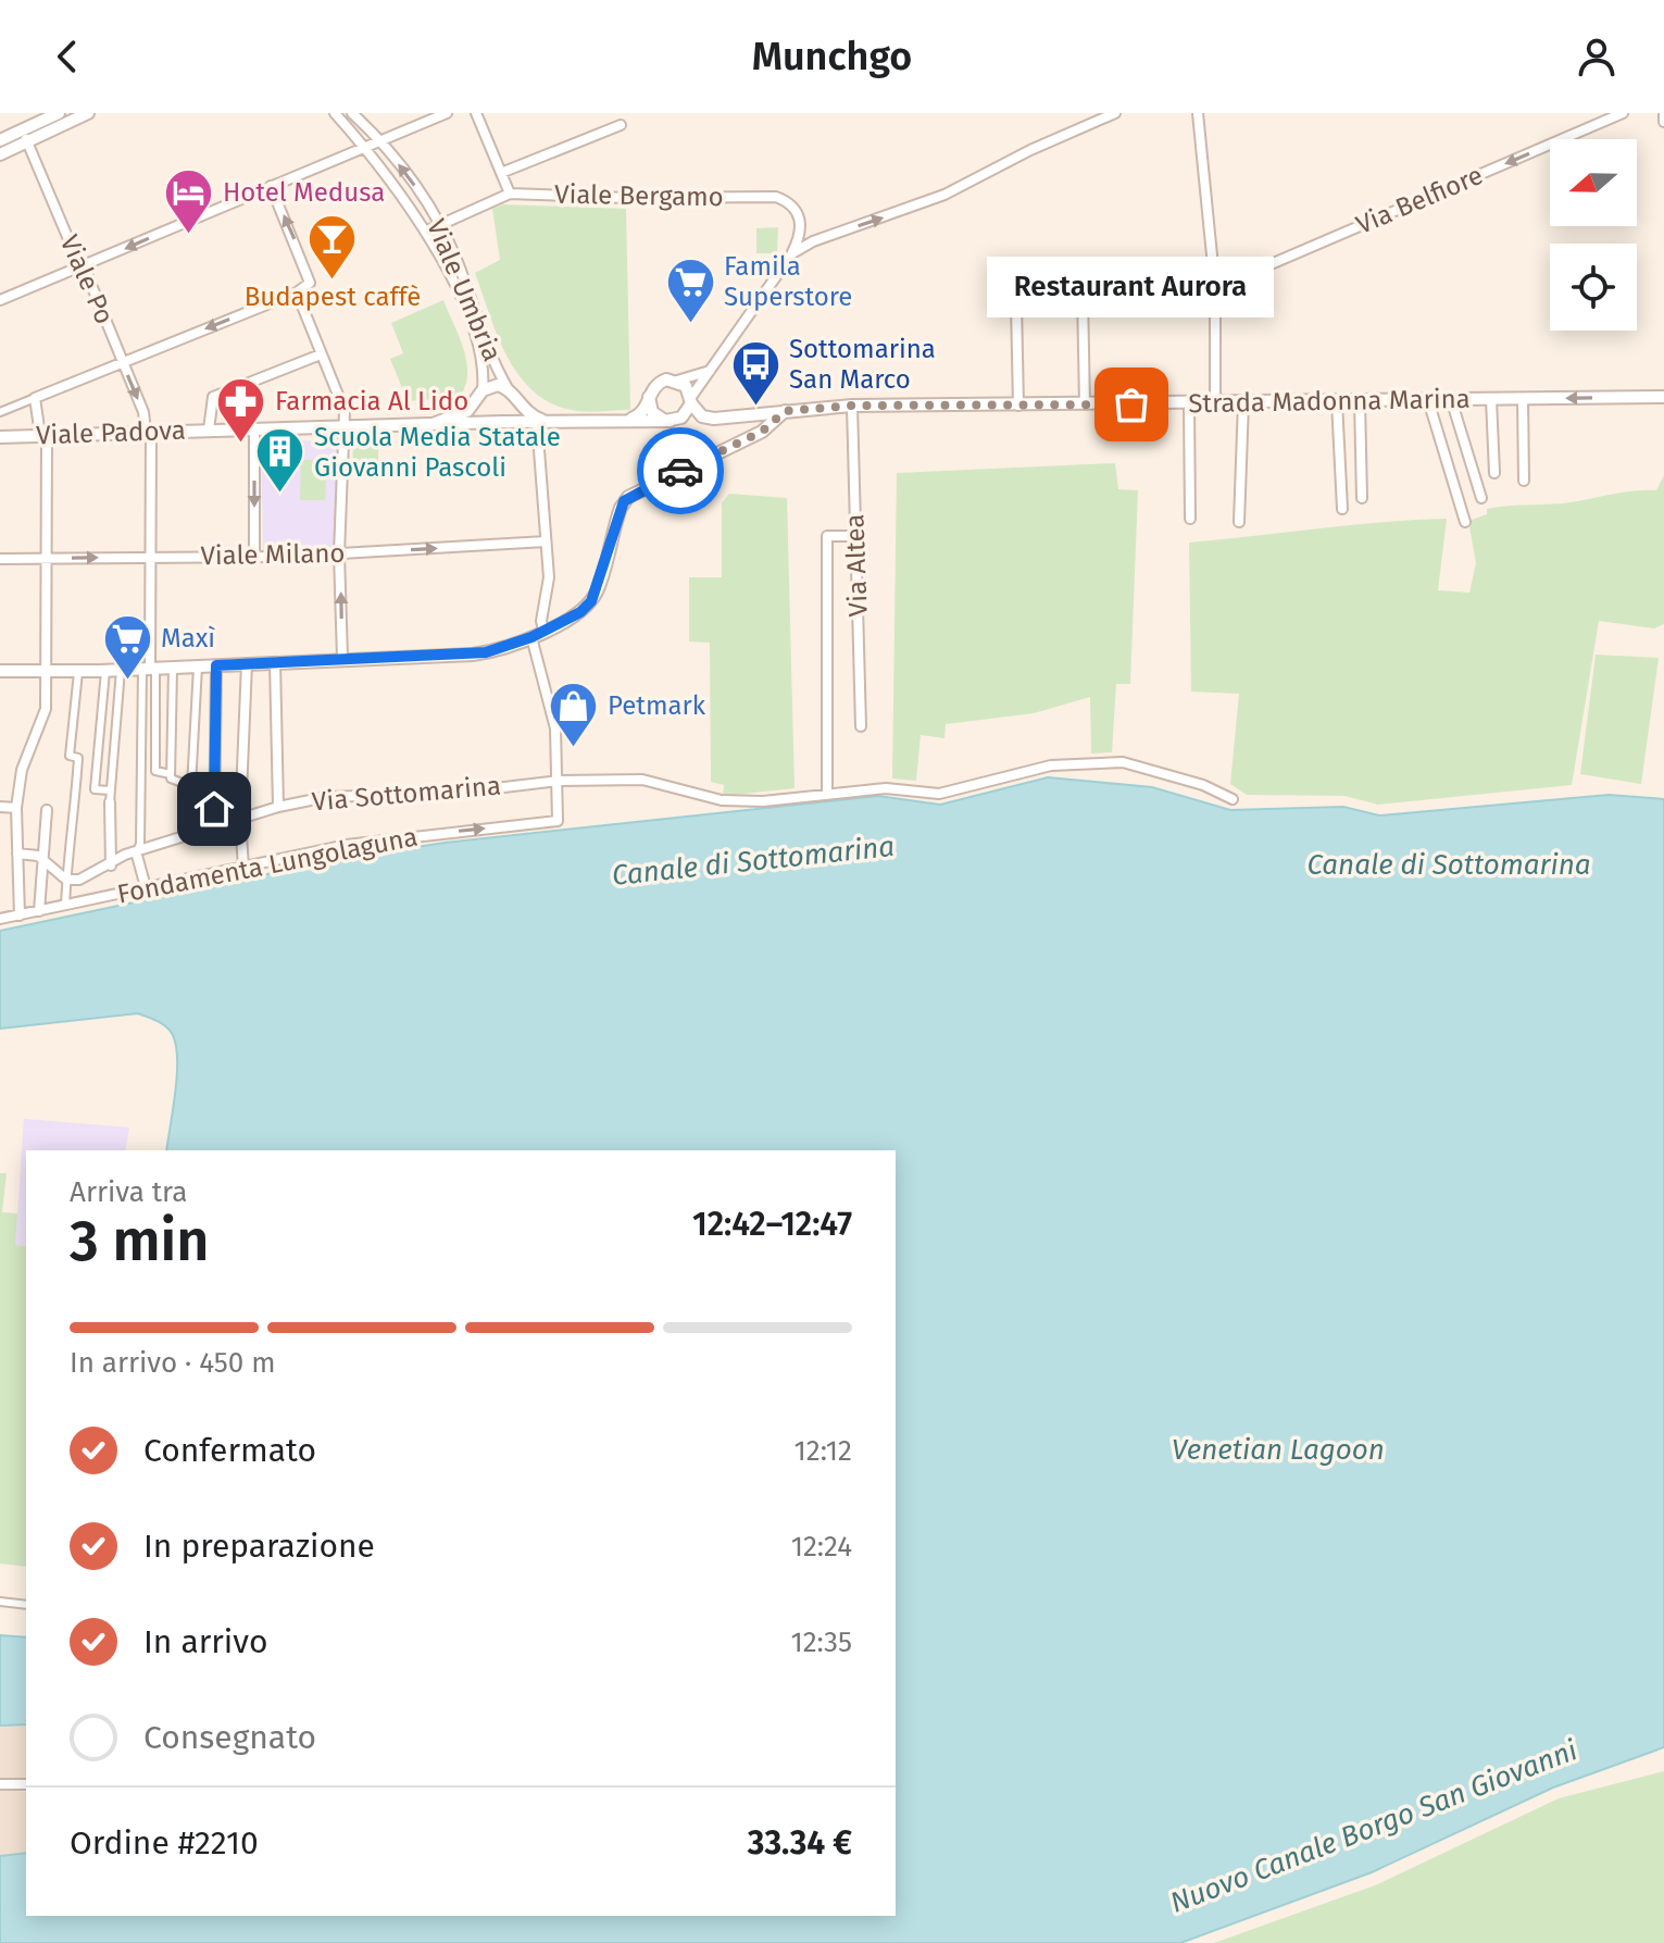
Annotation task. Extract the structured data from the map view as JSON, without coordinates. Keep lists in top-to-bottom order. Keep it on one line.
{"streets":{"street":["Viale Bergamo","Via Belfiore","Viale Po","Viale Umbria","Strada Madonna Marina","Viale Padova","Viale Milano","Via Altea","Via Sottomarina","Fondamenta Lungolaguna"]},"crossings":[["Viale Bergamo","Viale Umbria"],["Viale Po","Viale Padova"],["Viale Po","Viale Milano"],["Viale Umbria","Viale Padova"],["Strada Madonna Marina","Via Altea"],["Via Sottomarina","Fondamenta Lungolaguna"]],"one_way":["Via Belfiore","Viale Milano","Fondamenta Lungolaguna"],"water":["Canale di Sottomarina","Venetian Lagoon","Nuovo Canale Borgo San Giovanni"],"places":{"hotel":["Hotel Medusa"],"bar":["Budapest caffè"],"supermarket":["Famila Superstore","Maxì"],"other":["Restaurant Aurora"],"bus stop":["Sottomarina San Marco"],"pharmacy":["Farmacia Al Lido"],"building":["Scuola Media Statale Giovanni Pascoli"],"shop":["Petmark"]},"north":"left","page":{"header":"Munchgo","bubble":"Restaurant Aurora","heading":["3 min","Arriva tra","12:42–12:47"],"panel":["Ordine #2210","33.34 €"],"bar":"In arrivo · 450 m","list":[["Confermato","12:12"],["In preparazione","12:24"],["In arrivo","12:35"],"Consegnato"]}}
